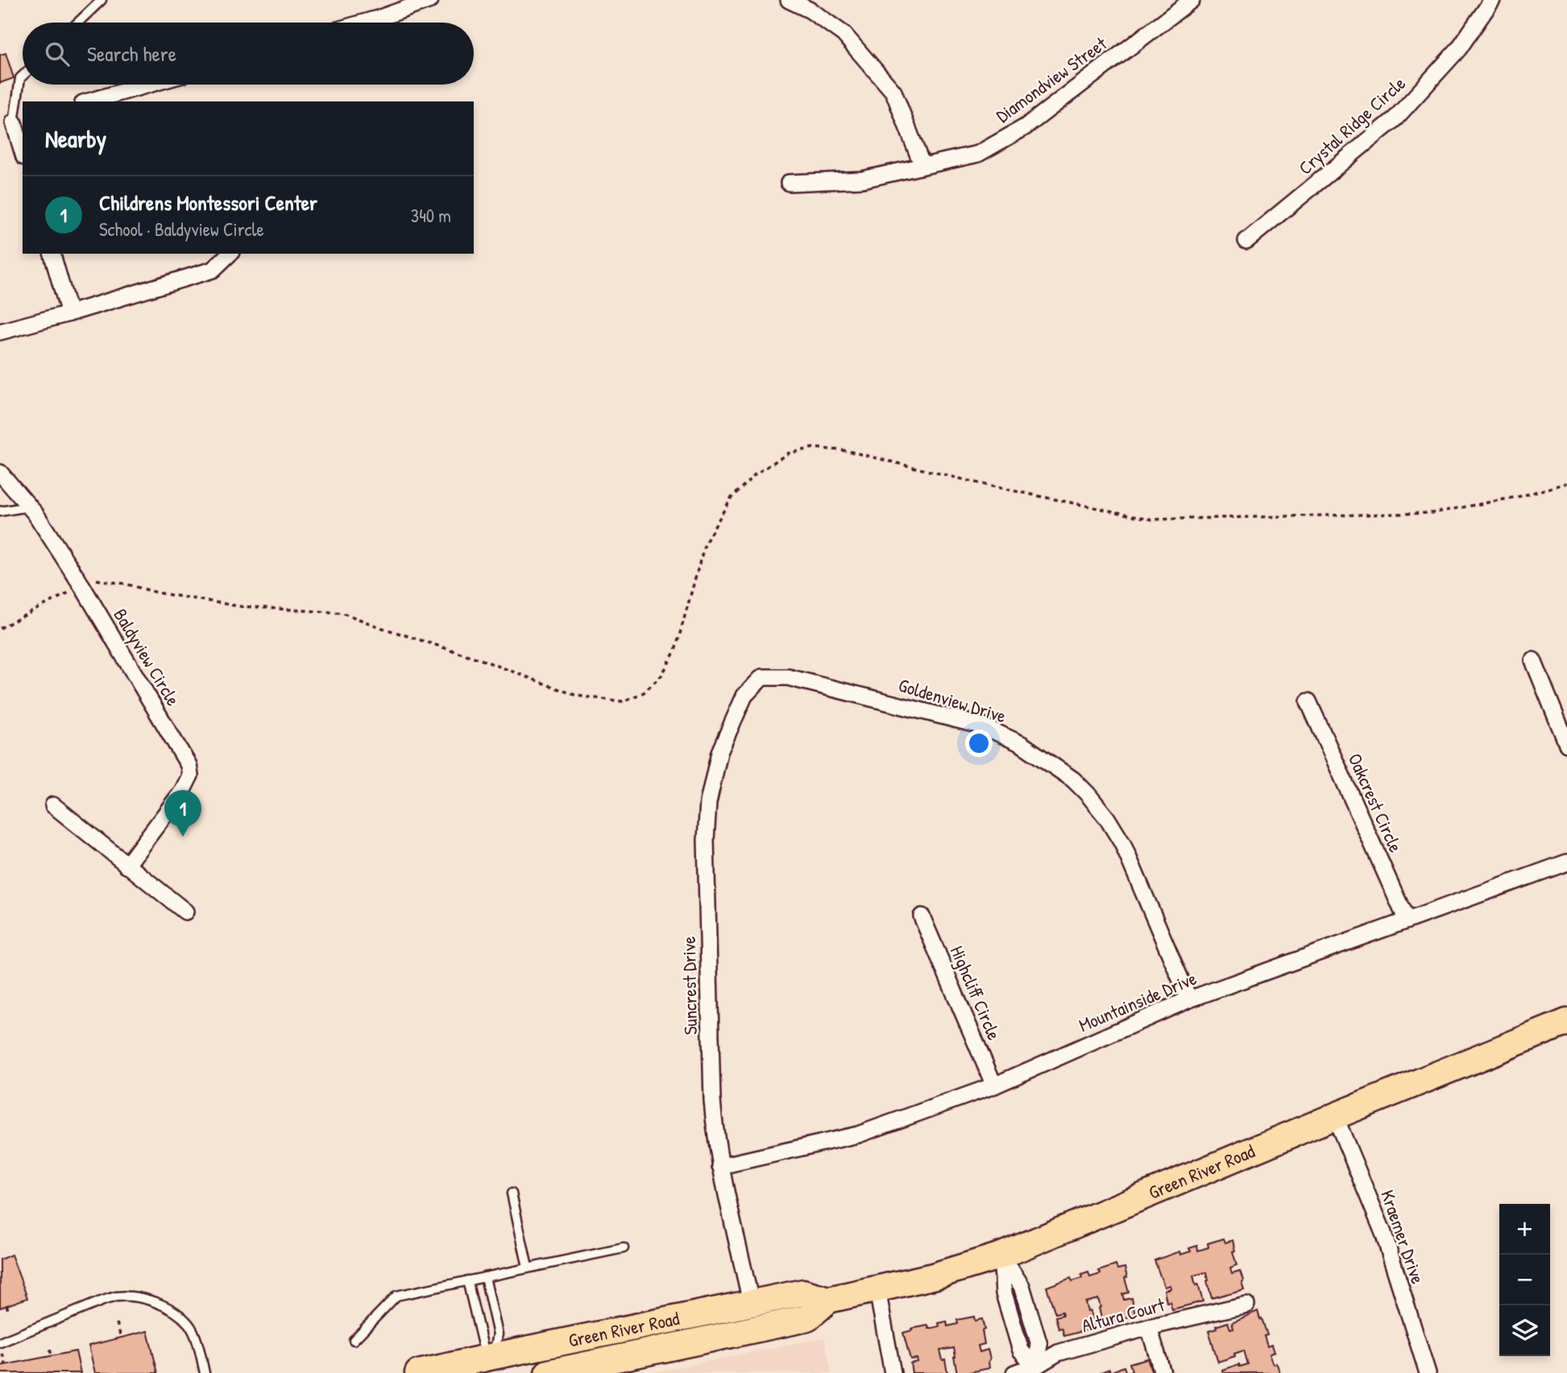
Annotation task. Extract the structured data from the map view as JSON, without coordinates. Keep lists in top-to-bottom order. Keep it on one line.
{"streets":{"main road":["Green River Road"],"street":["Diamondview Street","Crystal Ridge Circle","Baldyview Circle","Goldenview Drive","Oakcrest Circle","Suncrest Drive","Highcliff Circle","Mountainside Drive","Kraemer Drive","Altura Court"]},"crossings":[["Goldenview Drive","Suncrest Drive"],["Goldenview Drive","Mountainside Drive"],["Oakcrest Circle","Mountainside Drive"],["Suncrest Drive","Mountainside Drive"],["Suncrest Drive","Green River Road"],["Highcliff Circle","Mountainside Drive"],["Green River Road","Kraemer Drive"]],"page":{"search":"Search here","heading":"Nearby","list":[{"mark":"1","name":"Childrens Montessori Center","note":"School · Baldyview Circle","value":"340 m"}],"pins":"1","map_buttons":["+","−"]}}
